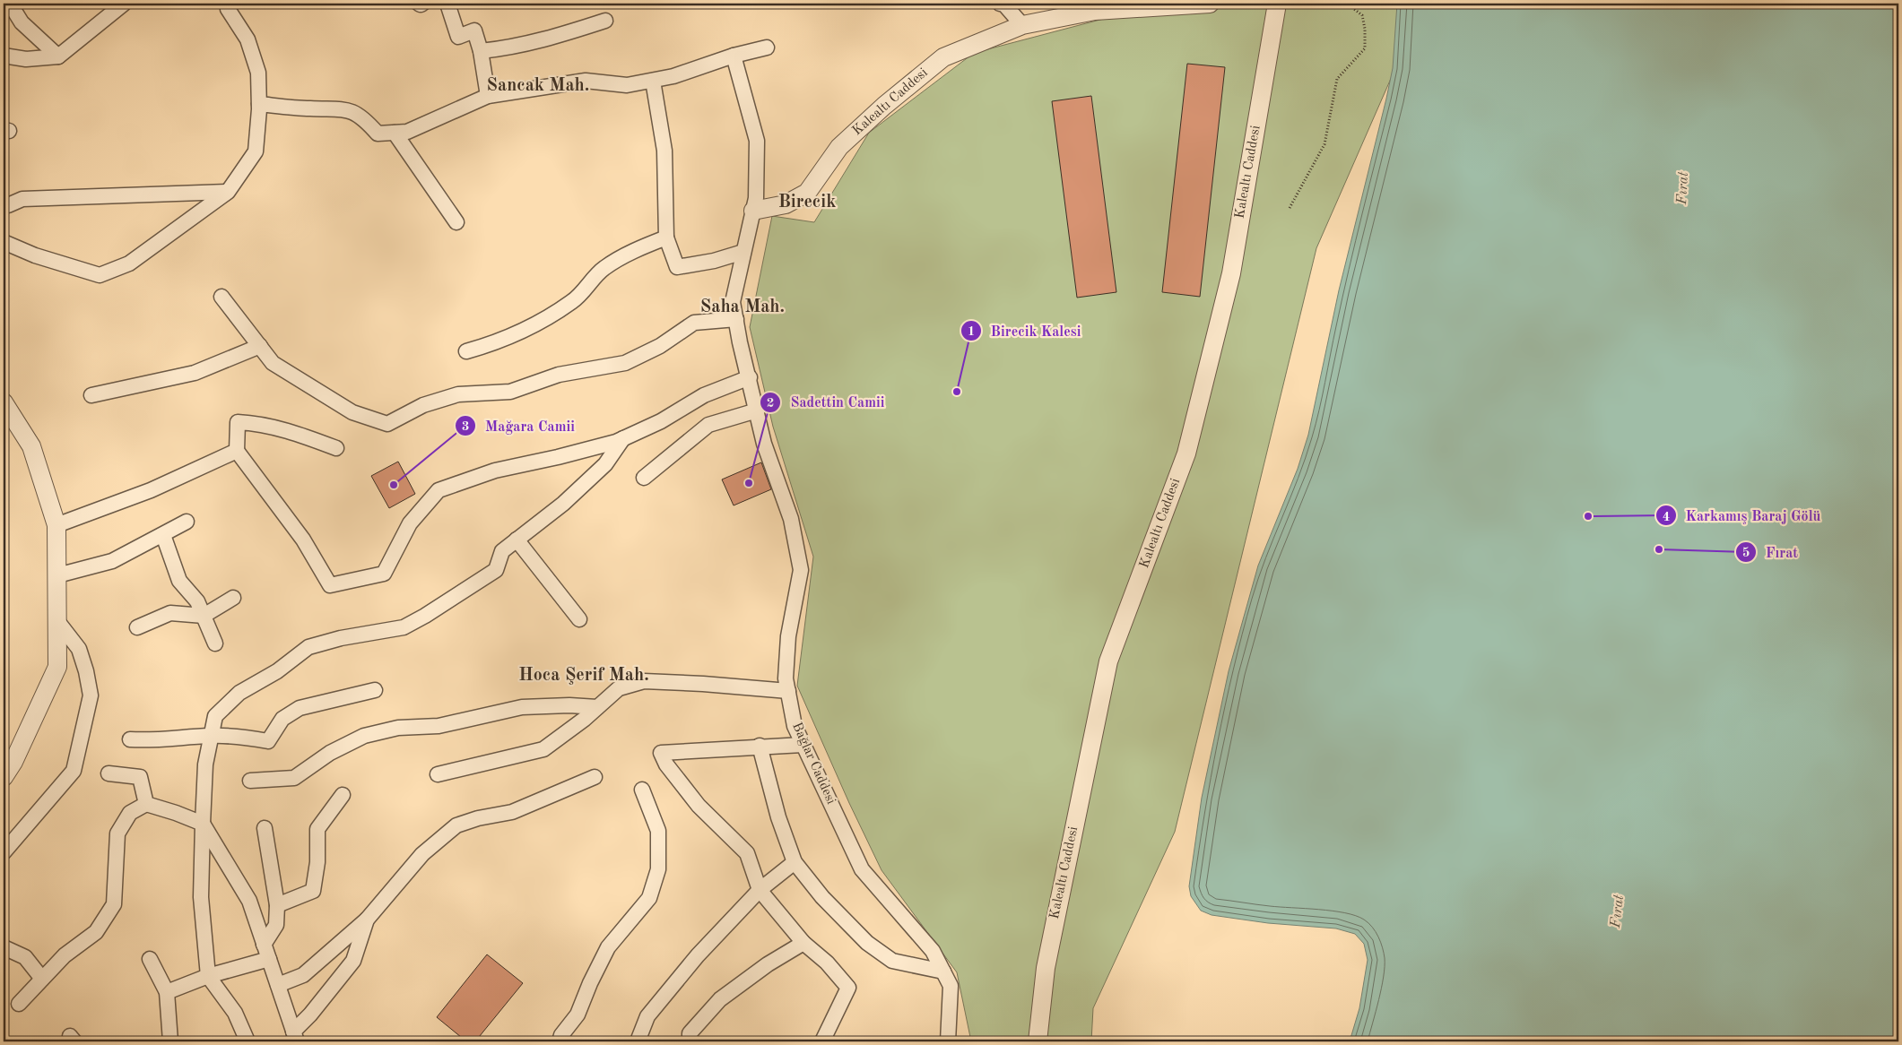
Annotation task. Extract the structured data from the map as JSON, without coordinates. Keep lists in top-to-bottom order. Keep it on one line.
{"streets":{"street":["Kalealtı Caddesi","Bağlar Caddesi"]},"crossings":[["Kalealtı Caddesi","Bağlar Caddesi"]],"districts":["Sancak Mah.","Birecik","Saha Mah.","Hoca Şerif Mah."],"water":["Fırat"],"places":["Birecik Kalesi","Sadettin Camii","Mağara Camii","Karkamış Baraj Gölü","Fırat"]}
